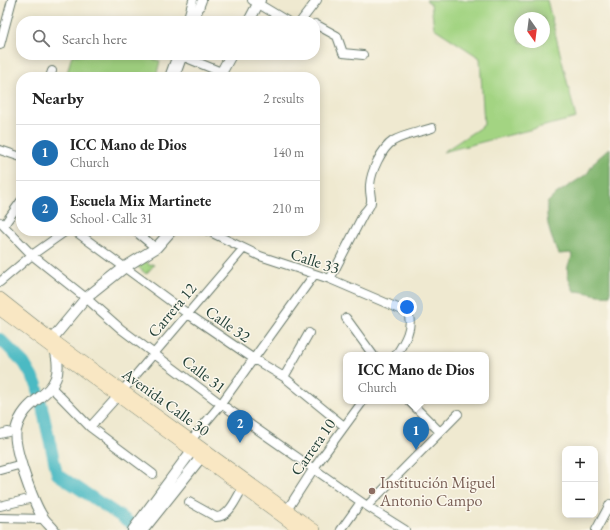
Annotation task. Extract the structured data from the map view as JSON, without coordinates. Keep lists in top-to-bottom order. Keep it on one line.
{"streets":{"main road":["Avenida Calle 30"],"street":["Calle 33","Carrera 12","Calle 32","Calle 31","Carrera 10"]},"crossings":[["Calle 33","Carrera 12"],["Carrera 12","Calle 32"],["Carrera 12","Calle 31"],["Carrera 12","Avenida Calle 30"],["Calle 32","Carrera 10"],["Calle 31","Carrera 10"],["Avenida Calle 30","Carrera 10"]],"places":["Institución Miguel Antonio Campo"],"north":"bottom","page":{"search":"Search here","heading":["Nearby","2 results"],"list":[{"mark":"1","name":"ICC Mano de Dios","note":"Church","value":"140 m"},{"mark":"2","name":"Escuela Mix Martinete","note":"School · Calle 31","value":"210 m"}],"popup":["ICC Mano de Dios","Church"],"pins":["2","1"],"map_buttons":["+","−"]}}
